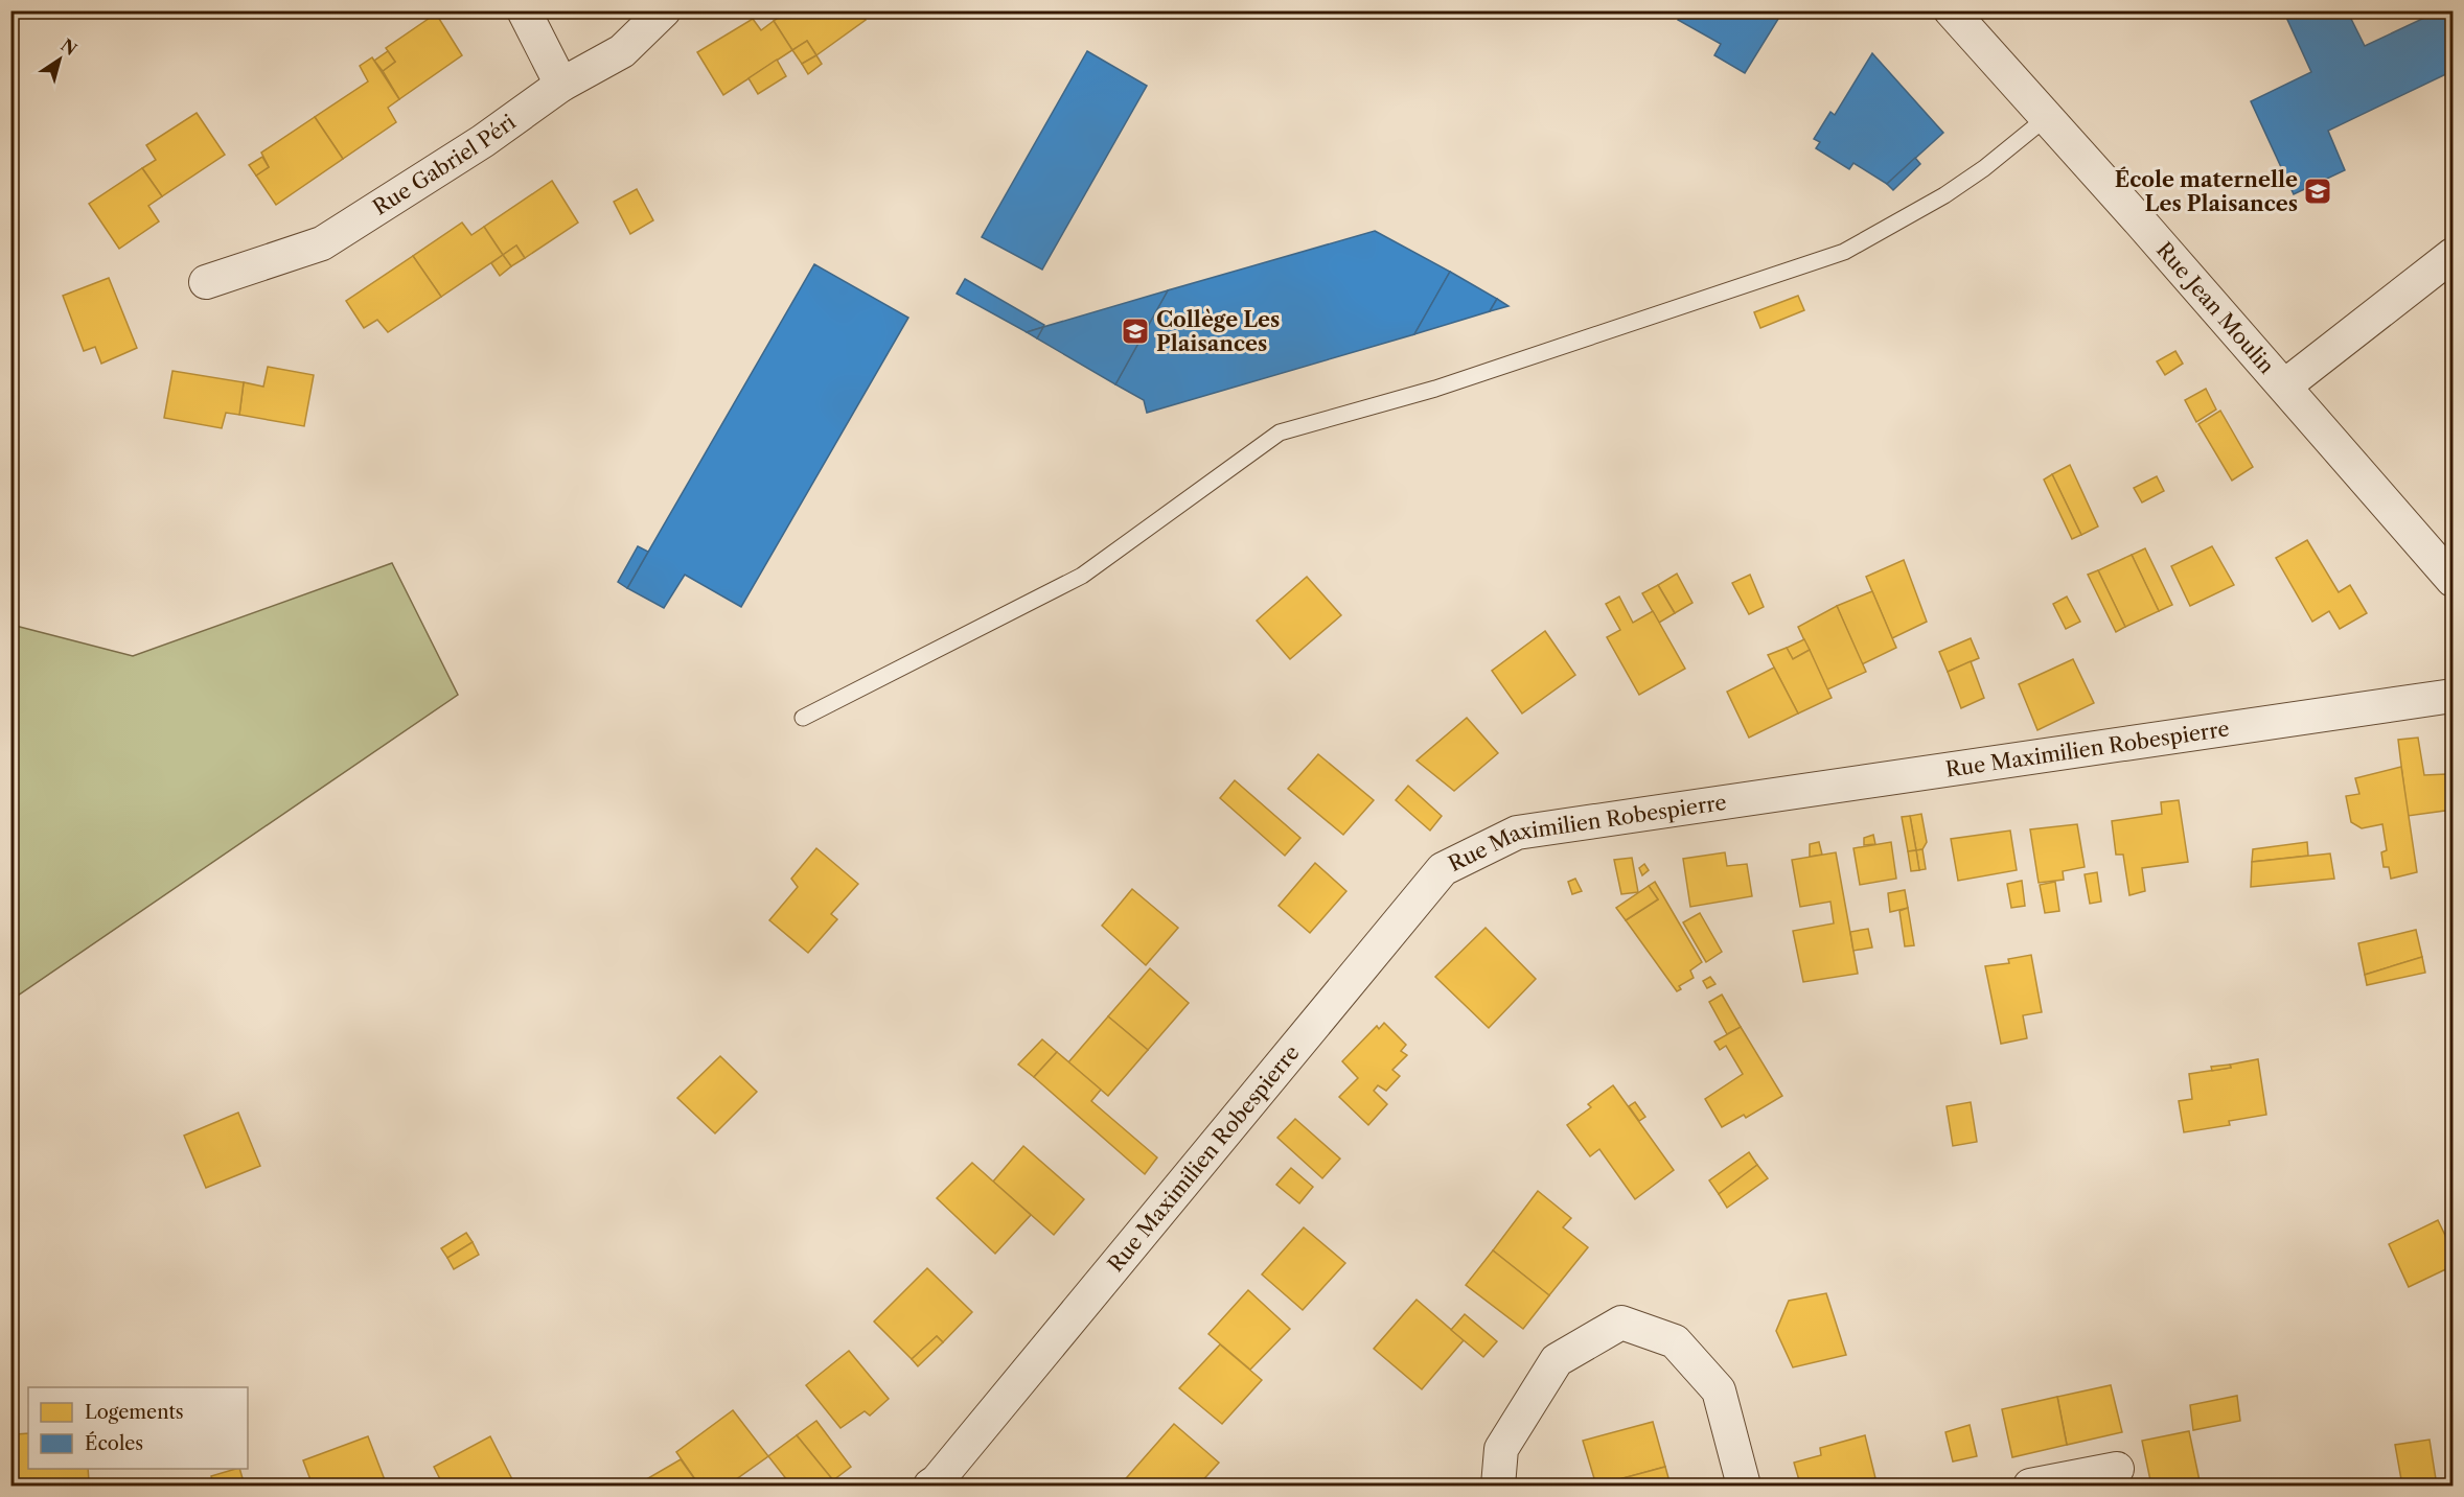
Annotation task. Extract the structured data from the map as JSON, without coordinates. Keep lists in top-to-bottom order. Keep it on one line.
{"streets":{"street":["Rue Gabriel Péri","Rue Jean Moulin","Rue Maximilien Robespierre"]},"places":{"school or university":["École maternelle Les Plaisances","Collège Les Plaisances"]},"legend":["Logements","Écoles"],"north":"top right"}
